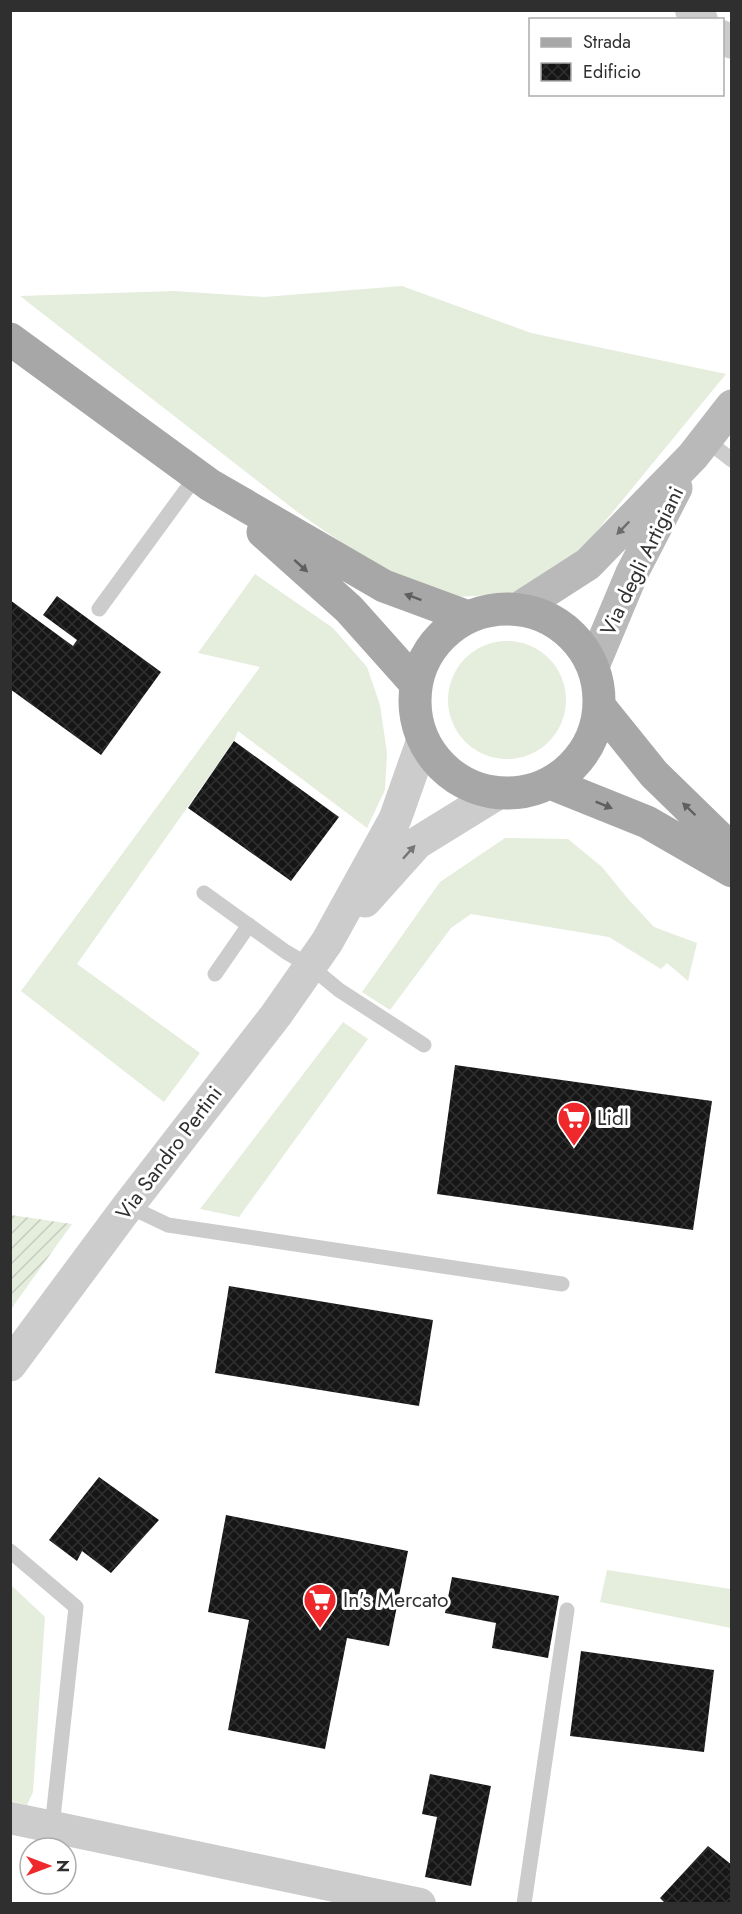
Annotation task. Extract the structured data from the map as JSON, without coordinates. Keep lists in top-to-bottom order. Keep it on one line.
{"streets":{"main road":["Via degli Artigiani"],"street":["Via Sandro Pertini"]},"crossings":[["Via degli Artigiani","Via Sandro Pertini"]],"places":{"supermarket":["Lidl","In's Mercato"]},"legend":["Strada","Edificio"],"north":"right"}
